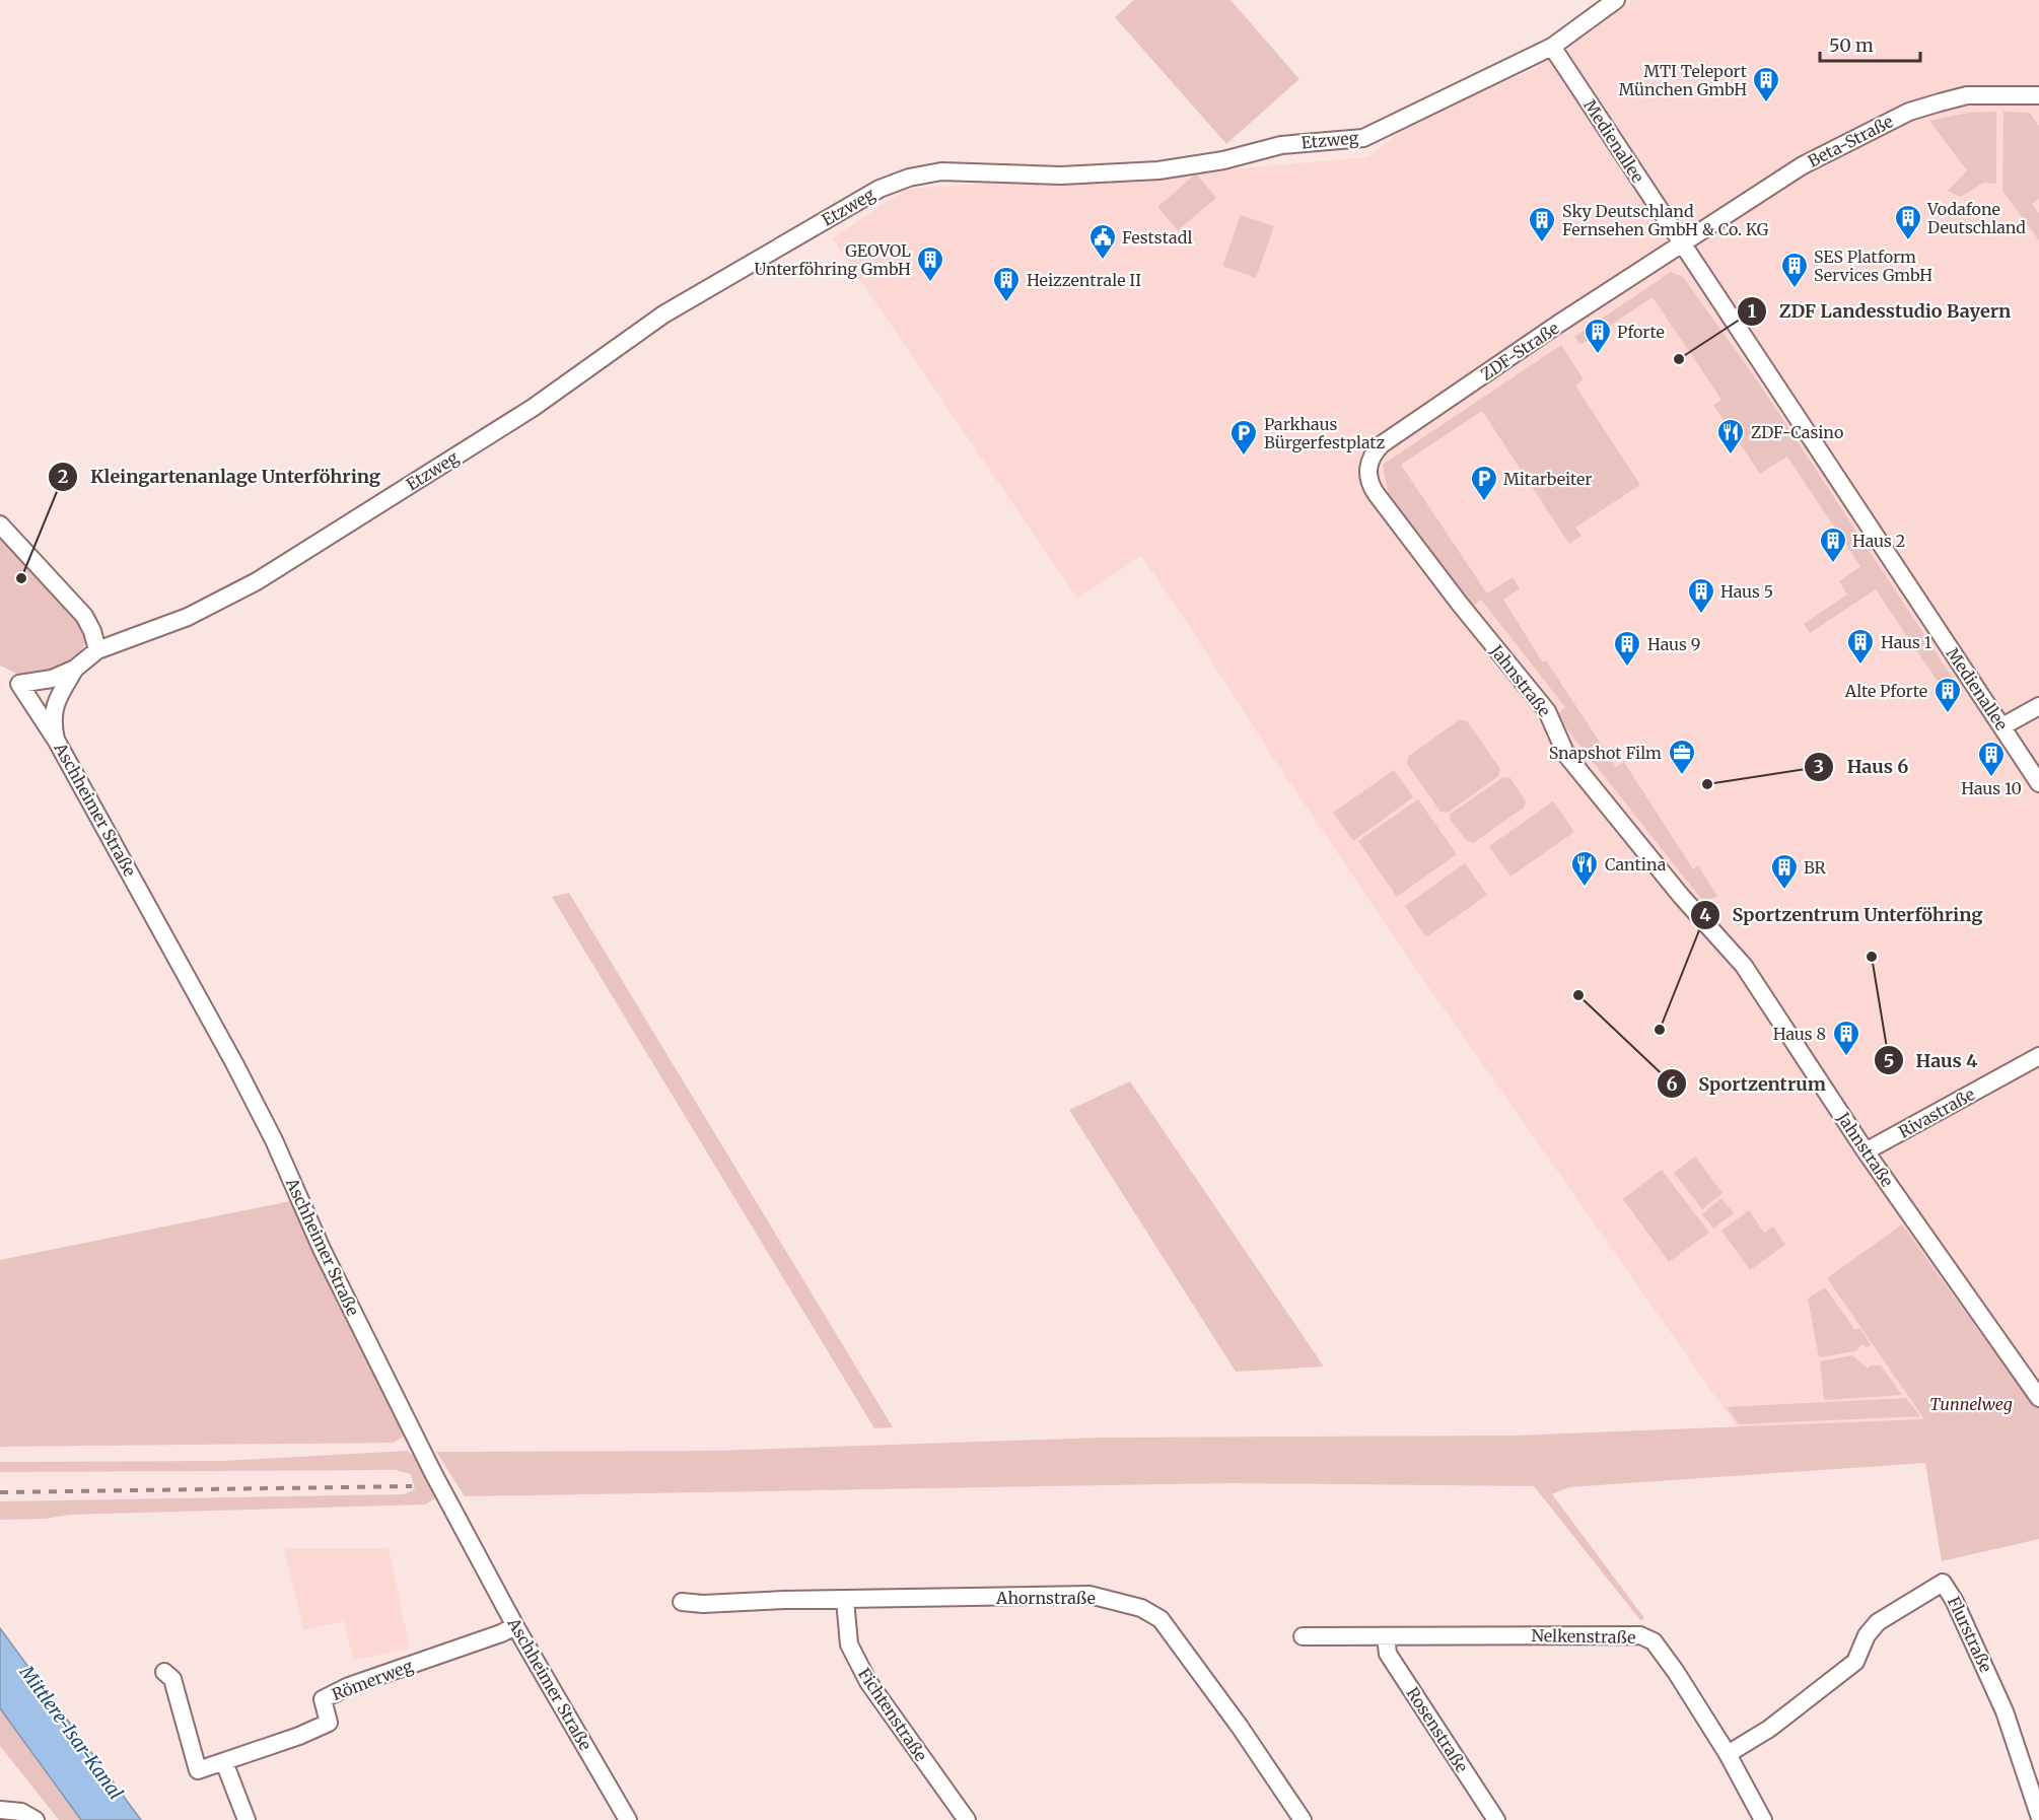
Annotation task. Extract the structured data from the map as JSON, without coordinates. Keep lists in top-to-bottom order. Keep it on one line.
{"streets":{"street":["Etzweg","Medienallee","Beta-Straße","ZDF-Straße","Jahnstraße","Aschheimer Straße","Rivastraße","Ahornstraße","Flurstraße","Nelkenstraße","Römerweg","Fichtenstraße","Rosenstraße"]},"crossings":[["Etzweg","Medienallee"],["Etzweg","Aschheimer Straße"],["Medienallee","Beta-Straße"],["Medienallee","ZDF-Straße"],["Beta-Straße","ZDF-Straße"],["ZDF-Straße","Jahnstraße"],["Jahnstraße","Rivastraße"],["Aschheimer Straße","Römerweg"],["Ahornstraße","Fichtenstraße"],["Flurstraße","Nelkenstraße"],["Nelkenstraße","Rosenstraße"]],"water":["Mittlere-Isar-Kanal"],"parks":["Tunnelweg"],"places":{"building":["MTI Teleport München GmbH","Vodafone Deutschland","Sky Deutschland Fernsehen GmbH & Co. KG","GEOVOL Unterföhring GmbH","SES Platform Services GmbH","Heizzentrale II","Pforte","Haus 2","Haus 5","Haus 1","Haus 9","Alte Pforte","Haus 10","BR","Haus 8"],"public building":["Feststadl"],"other":["ZDF Landesstudio Bayern","Kleingartenanlage Unterföhring","Haus 6","Haus 4","Sportzentrum","Sportzentrum Unterföhring"],"restaurant":["ZDF-Casino","Cantina"],"parking":["Parkhaus Bürgerfestplatz","Mitarbeiter"],"office":["Snapshot Film"]},"scale_bar":"50 m"}
